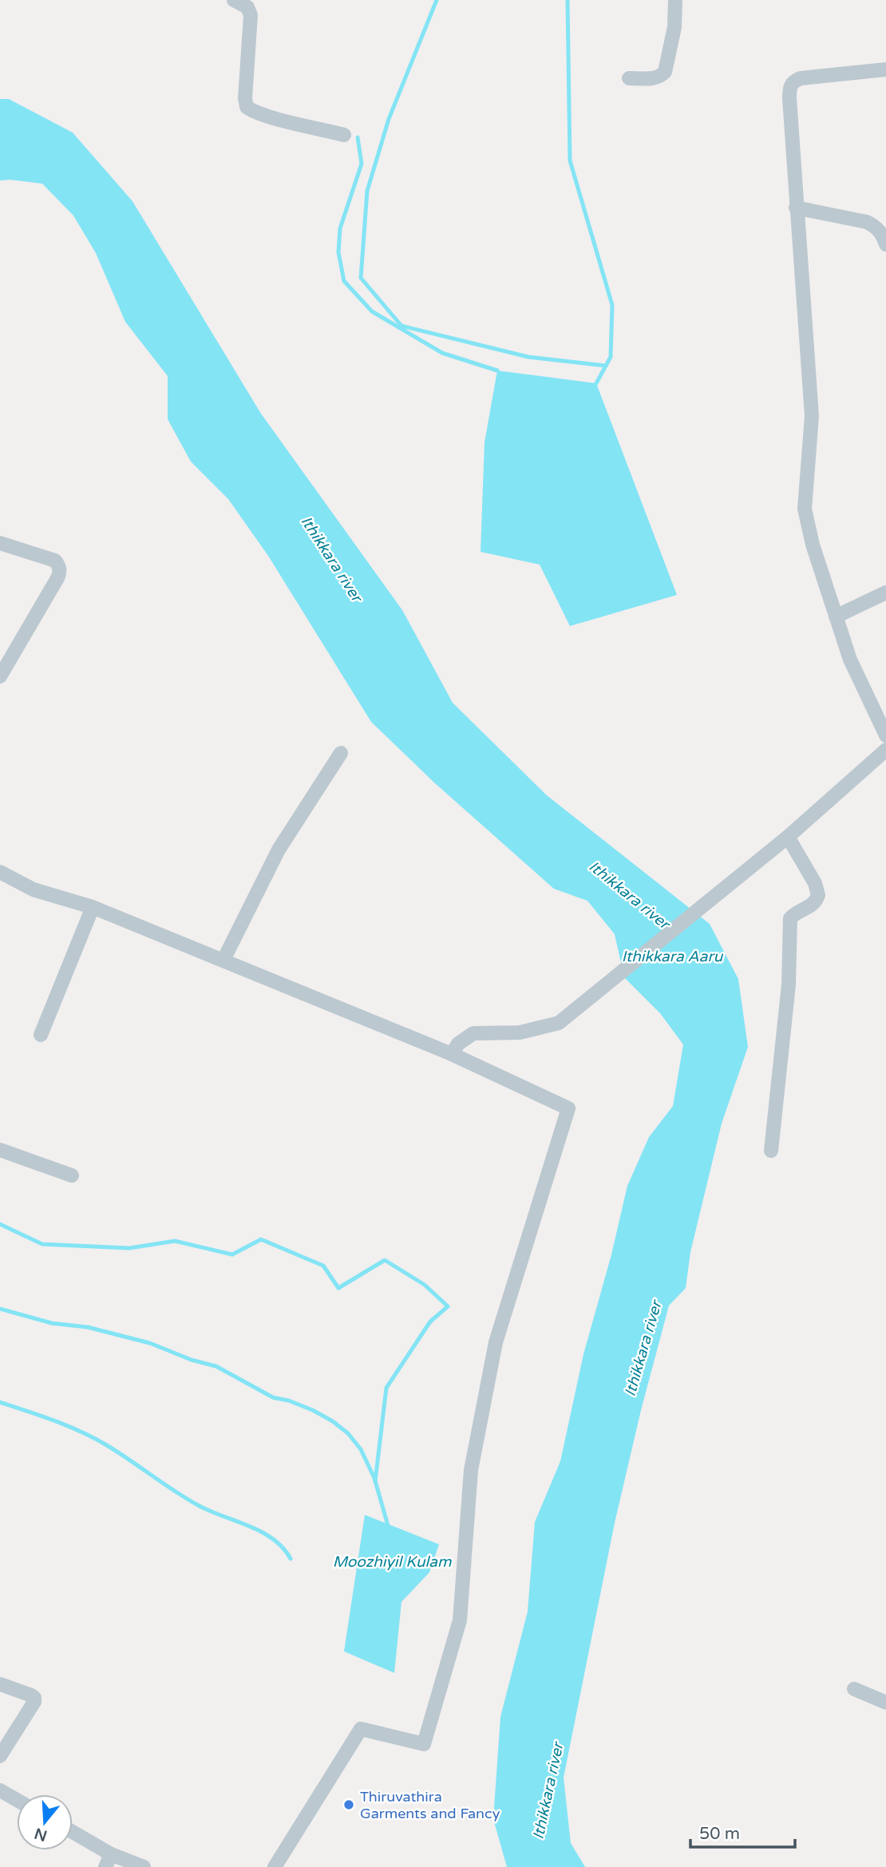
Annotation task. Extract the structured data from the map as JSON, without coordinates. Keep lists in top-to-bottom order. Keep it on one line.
{"water":["Ithikkara river","Ithikkara Aaru","Moozhiyil Kulam"],"places":["Thiruvathira Garments and Fancy"],"scale_bar":"50 m","north":"bottom"}
